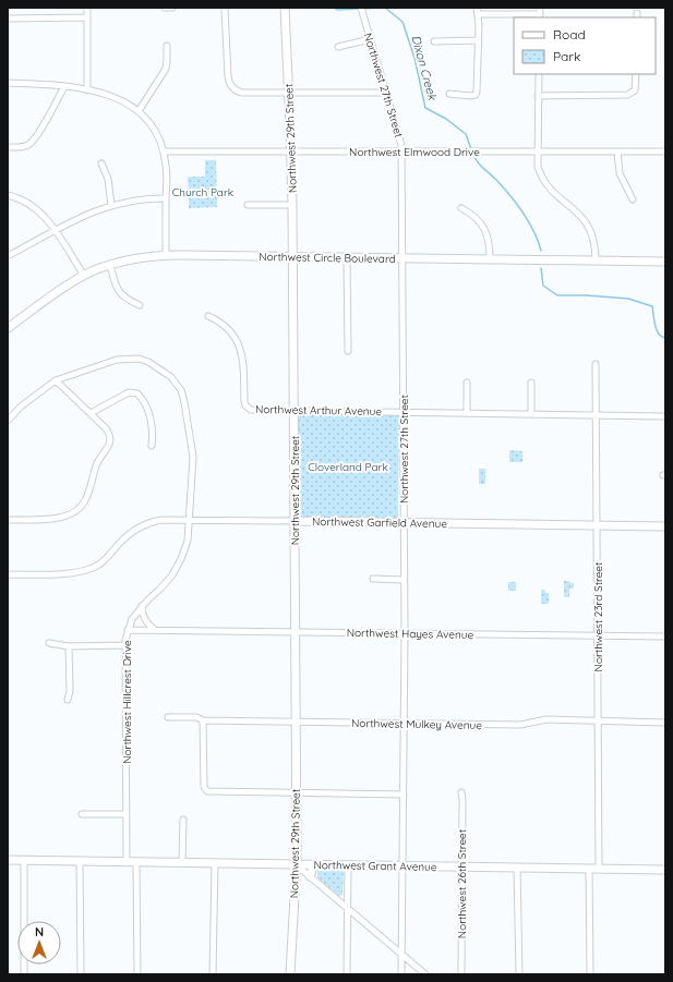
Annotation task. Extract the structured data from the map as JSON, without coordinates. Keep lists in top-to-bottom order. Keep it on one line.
{"streets":{"street":["Northwest 27th Street","Northwest 29th Street","Northwest Elmwood Drive","Northwest Circle Boulevard","Northwest Arthur Avenue","Northwest Garfield Avenue","Northwest 23rd Street","Northwest Hayes Avenue","Northwest Hillcrest Drive","Northwest Mulkey Avenue","Northwest Grant Avenue","Northwest 26th Street"]},"crossings":[["Northwest 27th Street","Northwest Elmwood Drive"],["Northwest 27th Street","Northwest Circle Boulevard"],["Northwest 27th Street","Northwest Arthur Avenue"],["Northwest 27th Street","Northwest Garfield Avenue"],["Northwest 27th Street","Northwest Hayes Avenue"],["Northwest 27th Street","Northwest Mulkey Avenue"],["Northwest 27th Street","Northwest Grant Avenue"],["Northwest 29th Street","Northwest Elmwood Drive"],["Northwest 29th Street","Northwest Circle Boulevard"],["Northwest 29th Street","Northwest Arthur Avenue"],["Northwest 29th Street","Northwest Garfield Avenue"],["Northwest 29th Street","Northwest Hayes Avenue"],["Northwest 29th Street","Northwest Mulkey Avenue"],["Northwest 29th Street","Northwest Grant Avenue"],["Northwest Arthur Avenue","Northwest 23rd Street"],["Northwest Garfield Avenue","Northwest 23rd Street"],["Northwest Garfield Avenue","Northwest Hillcrest Drive"],["Northwest 23rd Street","Northwest Hayes Avenue"],["Northwest 23rd Street","Northwest Mulkey Avenue"],["Northwest 23rd Street","Northwest Grant Avenue"],["Northwest Hayes Avenue","Northwest Hillcrest Drive"],["Northwest Hillcrest Drive","Northwest Grant Avenue"],["Northwest Grant Avenue","Northwest 26th Street"]],"water":["Dixon Creek"],"parks":["Church Park","Cloverland Park"],"legend":["Road","Park"],"north":"top"}
